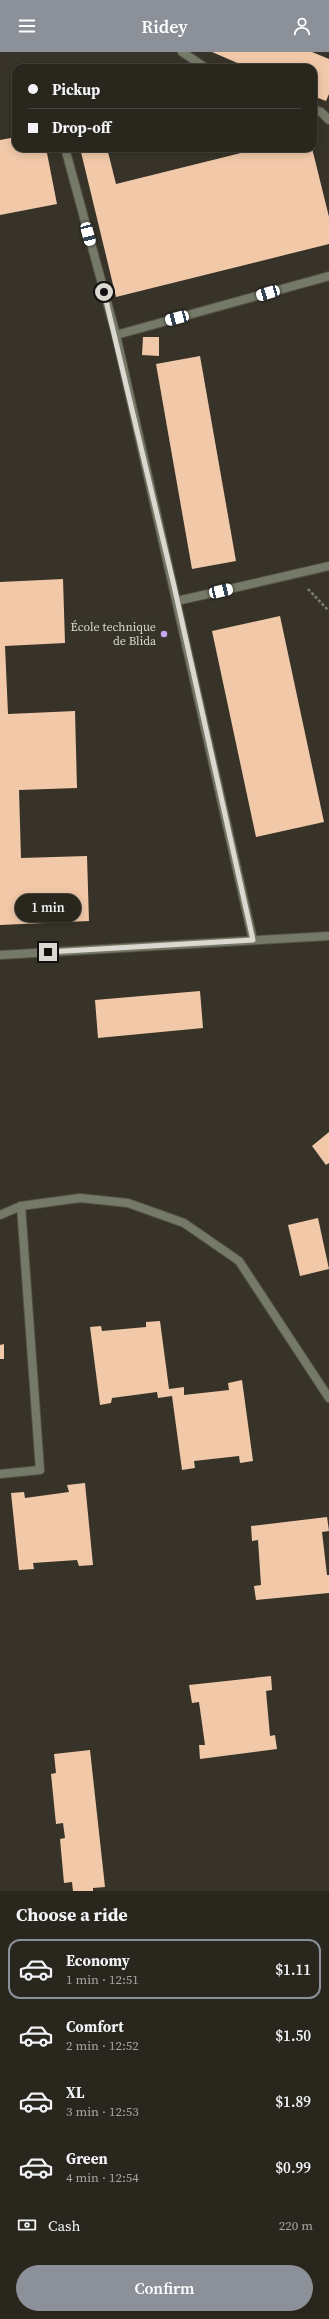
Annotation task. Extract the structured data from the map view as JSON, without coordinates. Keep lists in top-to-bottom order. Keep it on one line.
{"places":["École technique de Blida"],"page":{"header":"Ridey","banner":["Pickup","Drop-off"],"bubble":"1 min","heading":"Choose a ride","list":[{"name":"Economy","note":"1 min · 12:51","value":"$1.11"},{"name":"Comfort","note":"2 min · 12:52","value":"$1.50"},{"name":"XL","note":"3 min · 12:53","value":"$1.89"},{"name":"Green","note":"4 min · 12:54","value":"$0.99"}],"pay":["Cash","220 m"],"buttons":"Confirm"}}
